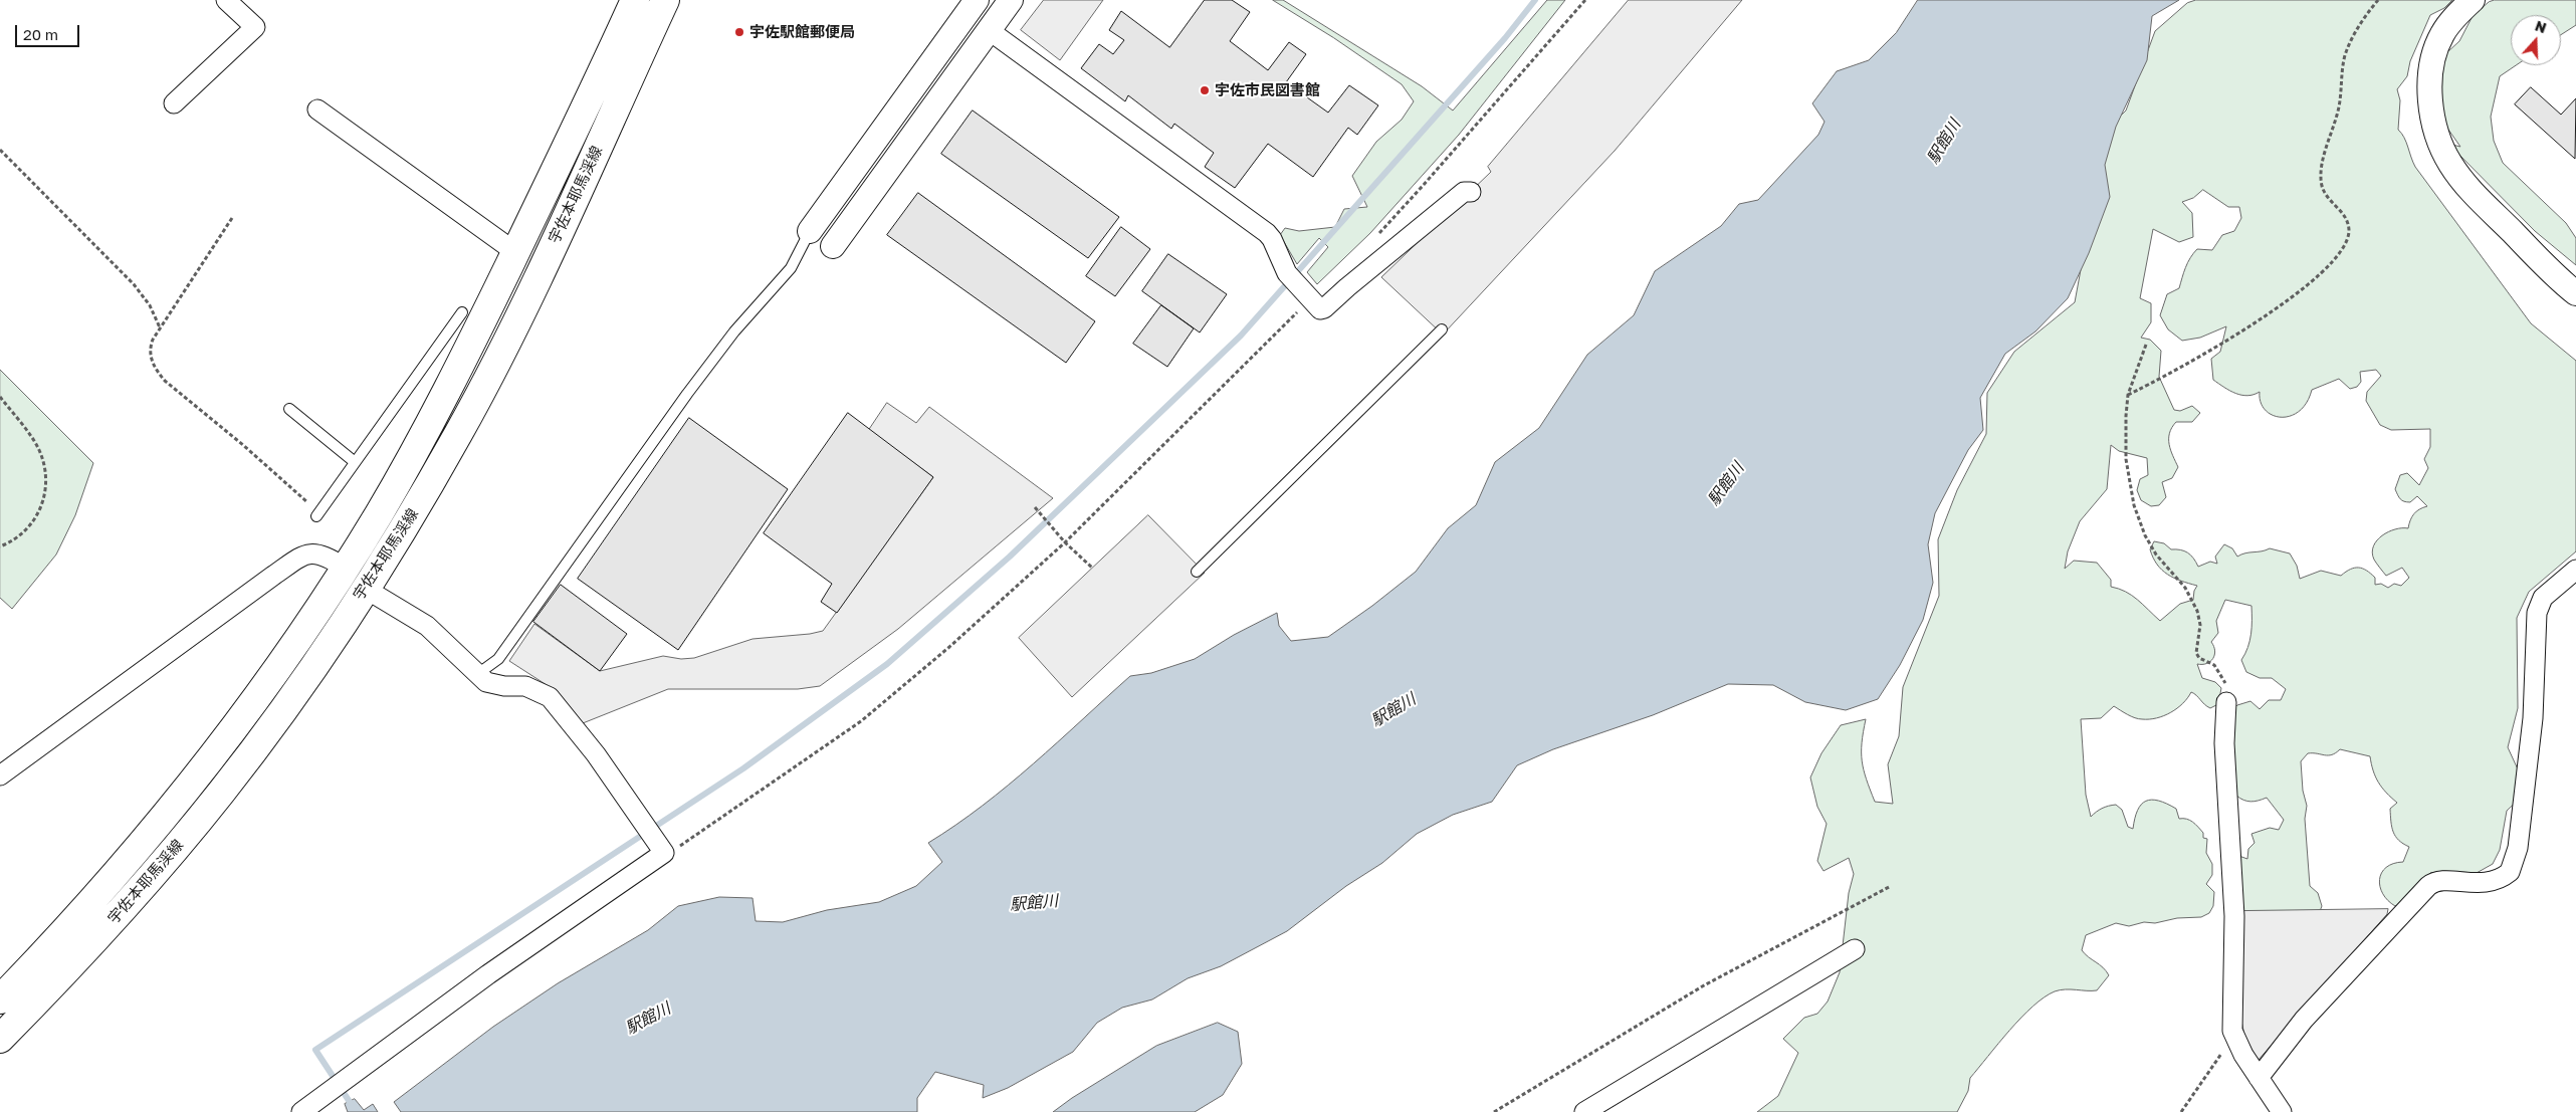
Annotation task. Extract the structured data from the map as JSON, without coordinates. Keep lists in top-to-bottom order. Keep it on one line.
{"streets":{"main road":["宇佐本耶馬渓線"]},"water":["駅館川"],"places":["宇佐駅館郵便局","宇佐市民図書館"],"scale_bar":"20 m","north":"top"}
